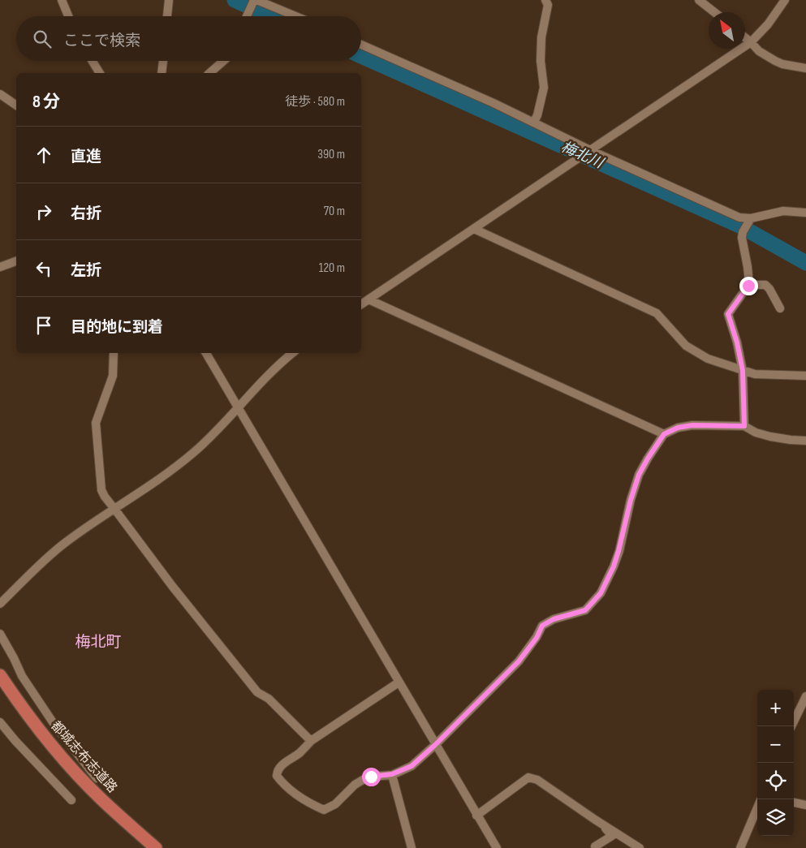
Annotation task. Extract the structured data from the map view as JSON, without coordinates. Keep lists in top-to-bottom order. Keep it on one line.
{"streets":{"highway":["都城志布志道路"]},"districts":["梅北町"],"water":["梅北川"],"north":"top left","page":{"search":"ここで検索","heading":["8 分","徒歩 · 580 m"],"list":[["直進","390 m"],["右折","70 m"],["左折","120 m"],"目的地に到着"],"map_buttons":["+","−"]}}
